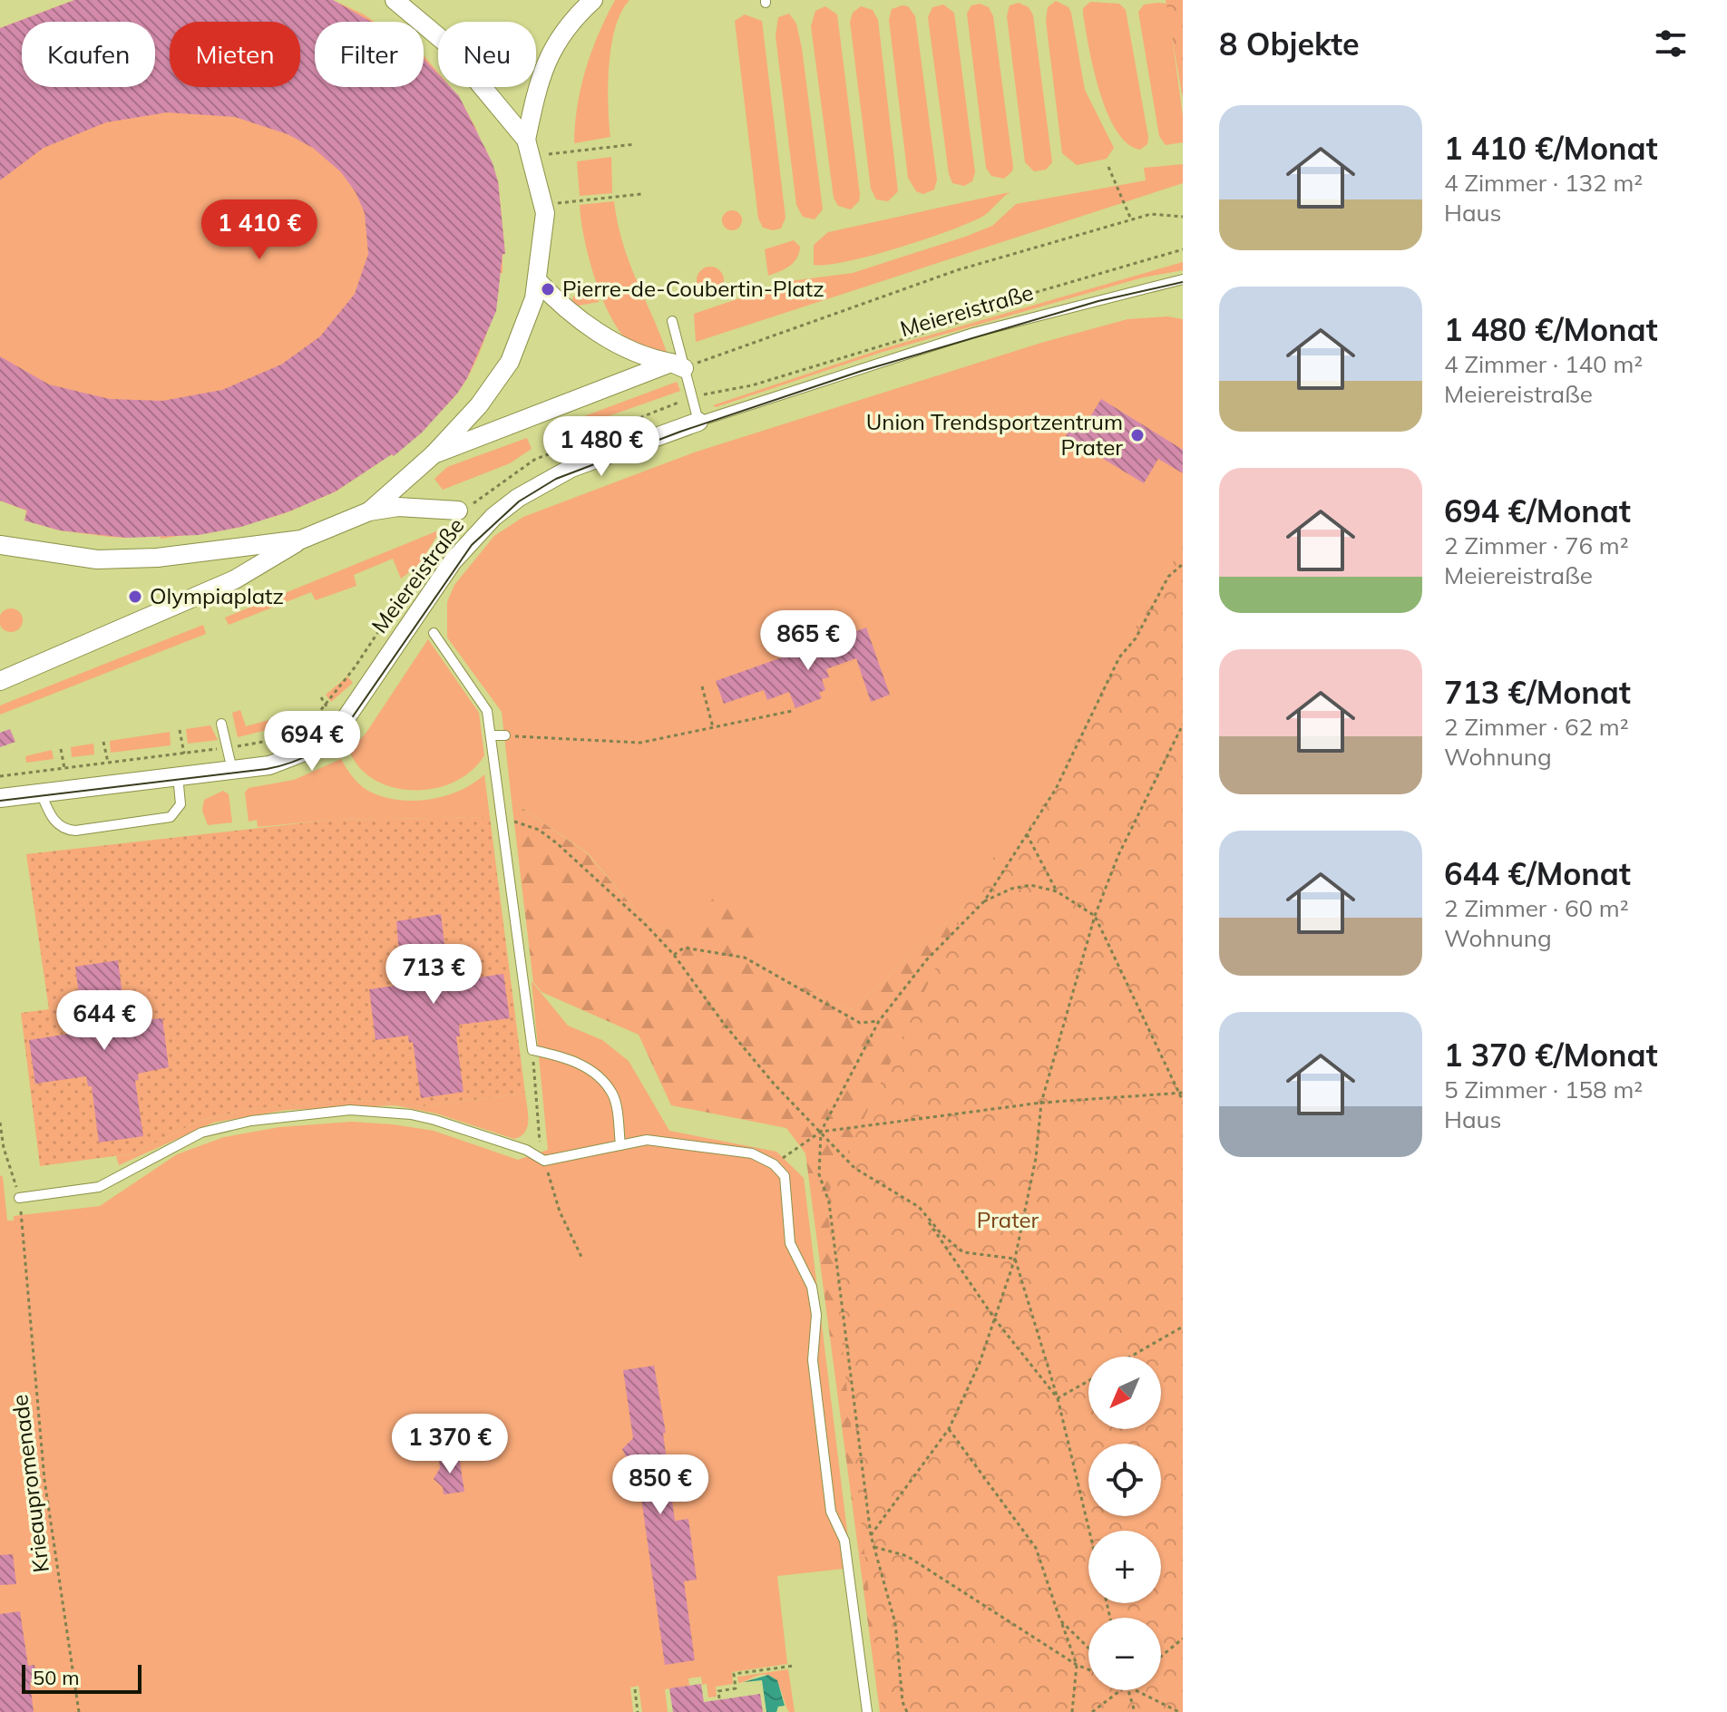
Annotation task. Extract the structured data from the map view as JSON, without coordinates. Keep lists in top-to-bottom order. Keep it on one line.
{"streets":{"street":["Meiereistraße"],"path":["Krieaupromenade"]},"parks":["Prater"],"places":["Pierre-de-Coubertin-Platz","Union Trendsportzentrum Prater","Olympiaplatz"],"scale_bar":"50 m","north":"bottom left","page":{"heading":"8 Objekte","chip":["Kaufen","Mieten","Filter","Neu"],"list":[{"name":"1 410 €/Monat","note":"4 Zimmer · 132 m² · Haus"},{"name":"1 480 €/Monat","note":"4 Zimmer · 140 m² · Meiereistraße"},{"name":"694 €/Monat","note":"2 Zimmer · 76 m² · Meiereistraße"},{"name":"713 €/Monat","note":"2 Zimmer · 62 m² · Wohnung"},{"name":"644 €/Monat","note":"2 Zimmer · 60 m² · Wohnung"},{"name":"1 370 €/Monat","note":"5 Zimmer · 158 m² · Haus"}],"price":["1 410 €","1 480 €","865 €","694 €","713 €","644 €","1 370 €","850 €"],"map_buttons":["+","−"],"scale":"50 m"}}
